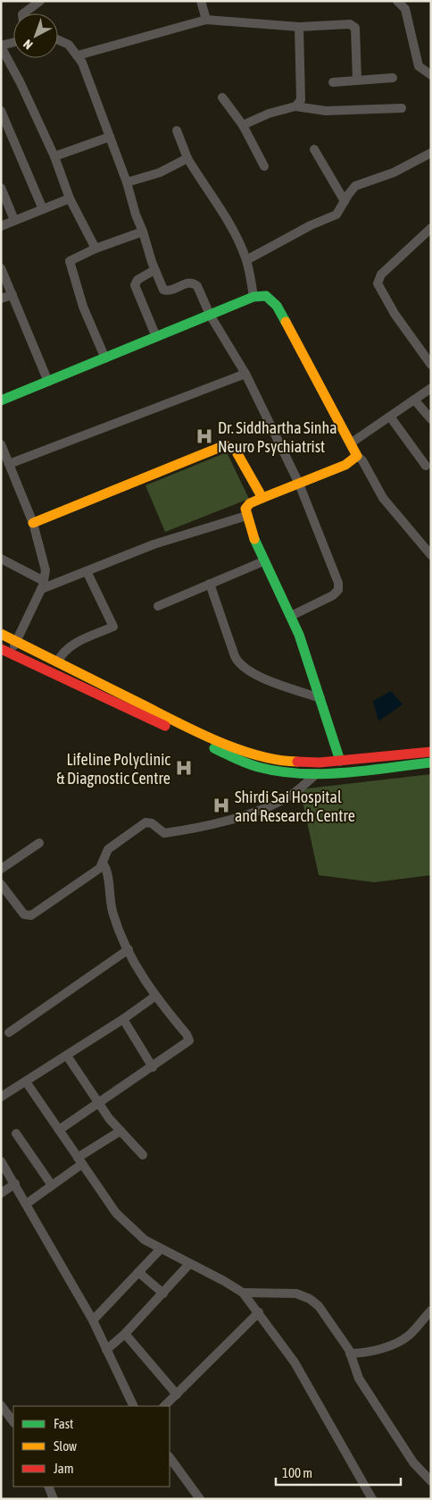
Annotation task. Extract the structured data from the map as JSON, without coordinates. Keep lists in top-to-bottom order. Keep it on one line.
{"places":{"hospital":["Dr. Siddhartha Sinha Neuro Psychiatrist","Lifeline Polyclinic & Diagnostic Centre","Shirdi Sai Hospital and Research Centre"]},"legend":["Fast","Slow","Jam"],"scale_bar":"100 m","north":"bottom left"}
